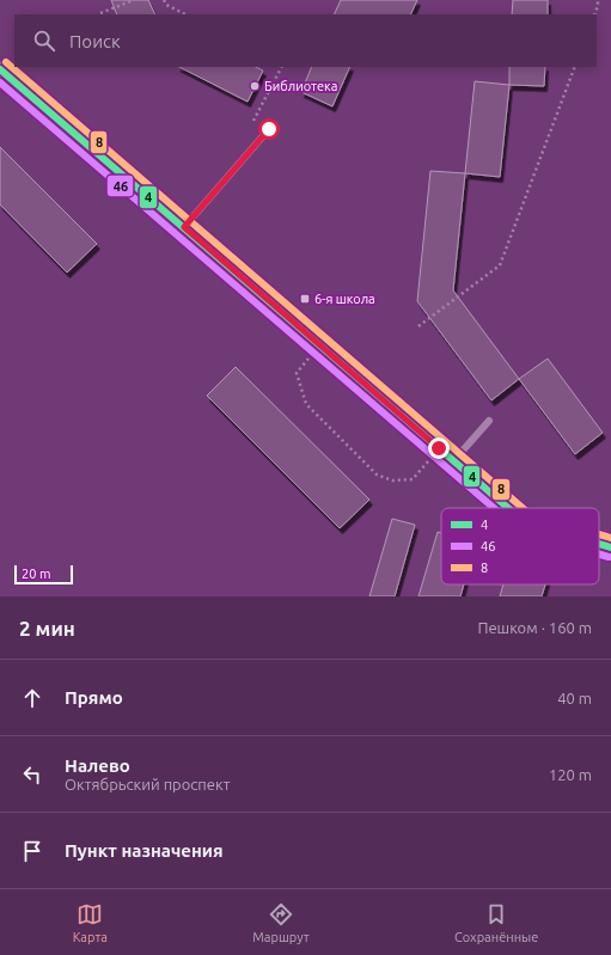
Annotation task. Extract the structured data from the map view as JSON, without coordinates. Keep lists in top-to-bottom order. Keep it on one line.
{"places":{"other":["Библиотека"],"transit":["6-я школа"]},"lines":["transit line 8","transit line 4","transit line 46"],"legend":["4","46","8"],"scale_bar":"20 m","page":{"search":"Поиск","scale":"20 m","heading":["2 мин","Пешком · 160 m"],"list":[["Прямо","40 m"],["Налево","Октябрьский проспект","120 m"],"Пункт назначения"],"nav":["Карта","Маршрут","Сохранённые"]}}
